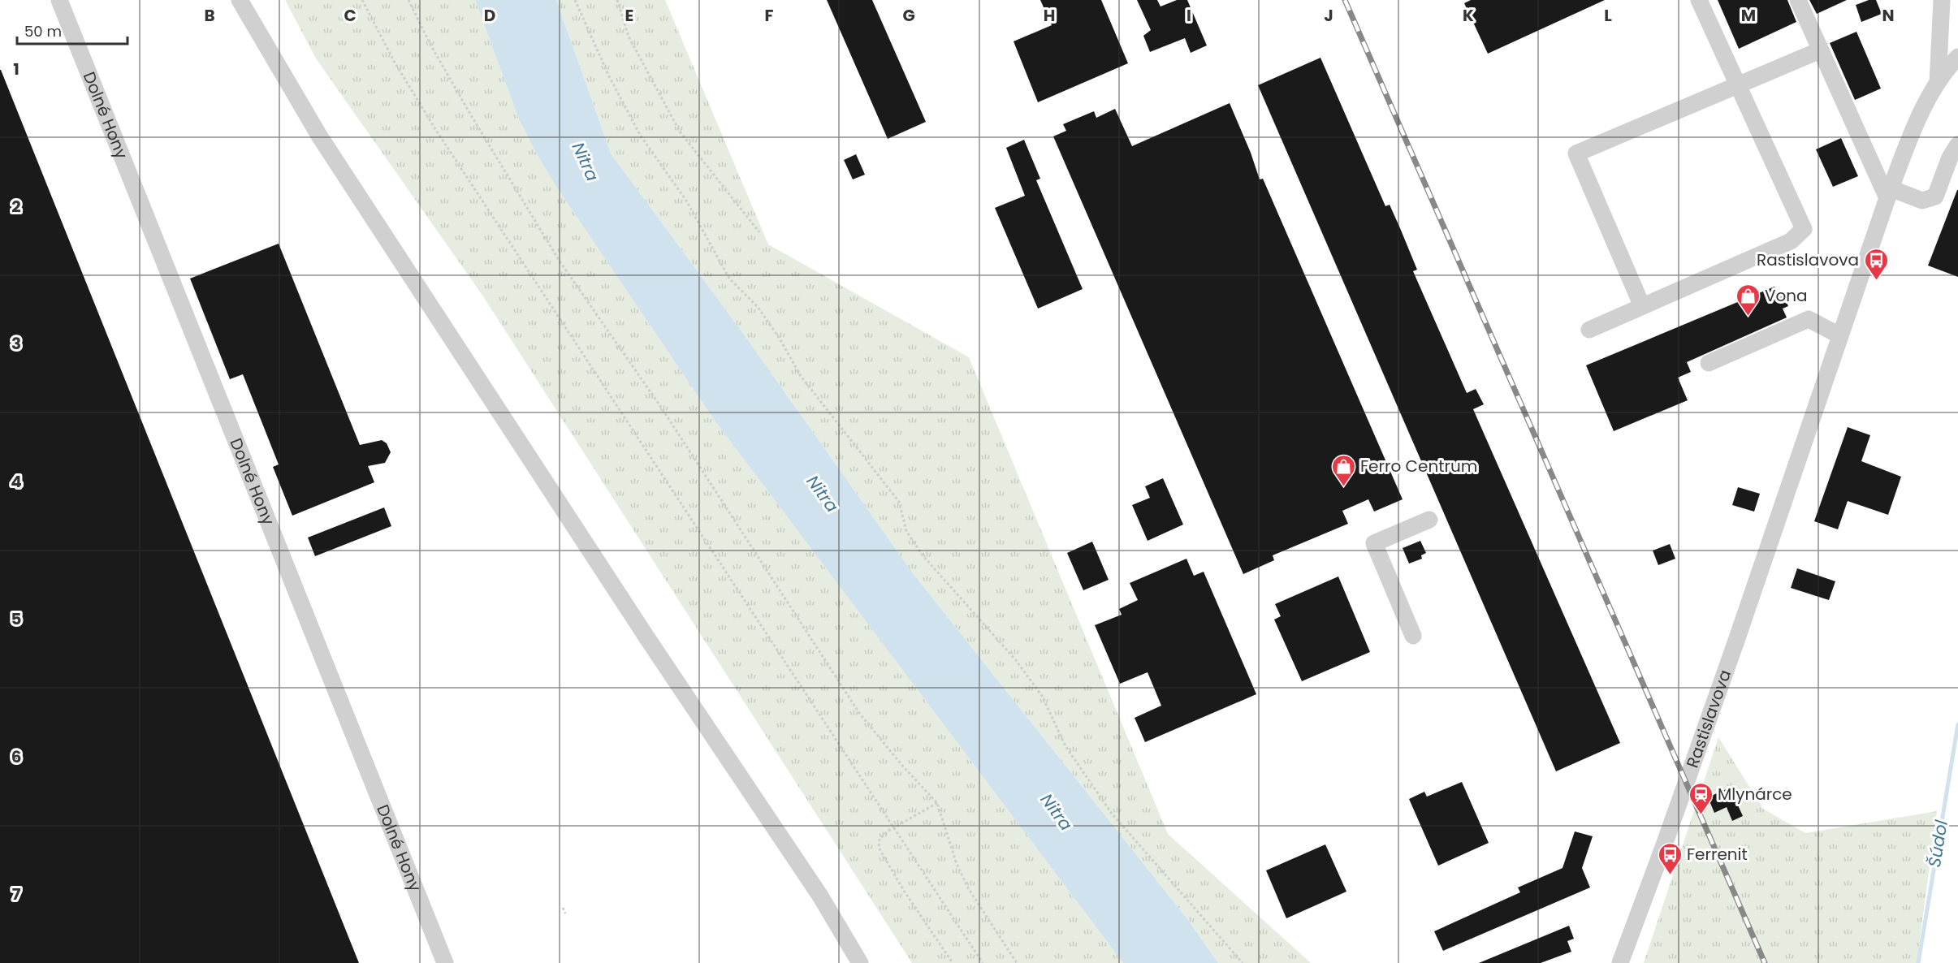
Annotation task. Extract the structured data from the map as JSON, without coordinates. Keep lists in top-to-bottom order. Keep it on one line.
{"streets":{"street":["Dolné Hony","Rastislavova"]},"water":["Nitra","Šúdol"],"places":{"bus stop":["Rastislavova","Ferrenit"],"shop":["Vona","Ferro Centrum"],"station":["Mlynárce"]},"scale_bar":"50 m","grid":{"columns":["B","C","D","E","F","G","H","I","J","K","L","M","N"],"rows":["1","2","3","4","5","6","7"]}}
